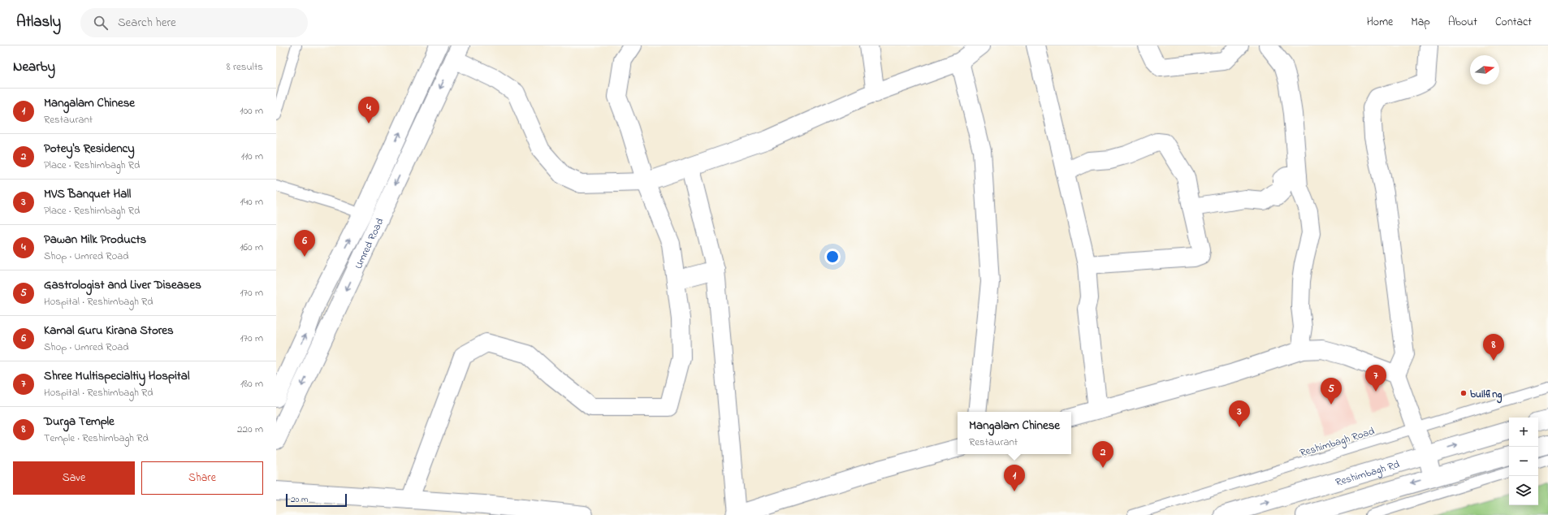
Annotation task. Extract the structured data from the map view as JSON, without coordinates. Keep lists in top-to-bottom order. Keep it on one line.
{"streets":{"street":["Umred Road","Reshimbagh Rd"],"lane":["Reshimbagh Road"]},"places":["builfing"],"scale_bar":"20 m","north":"right","page":{"header":"Atlasly","search":"Search here","nav":["Home","Map","About","Contact"],"heading":["Nearby","8 results"],"list":[{"mark":"1","name":"Mangalam Chinese","note":"Restaurant","value":"100 m"},{"mark":"2","name":"Potey's Residency","note":"Place · Reshimbagh Rd","value":"110 m"},{"mark":"3","name":"MVS Banquet Hall","note":"Place · Reshimbagh Rd","value":"140 m"},{"mark":"4","name":"Pawan Milk Products","note":"Shop · Umred Road","value":"160 m"},{"mark":"5","name":"Gastrologist and Liver Diseases","note":"Hospital · Reshimbagh Rd","value":"170 m"},{"mark":"6","name":"Kamal Guru Kirana Stores","note":"Shop · Umred Road","value":"170 m"},{"mark":"7","name":"Shree Multispecialtiy Hospital","note":"Hospital · Reshimbagh Rd","value":"180 m"},{"mark":"8","name":"Durga Temple","note":"Temple · Reshimbagh Rd","value":"220 m"}],"pins":["4","6","8","7","5","3","2","1"],"popup":["Mangalam Chinese","Restaurant"],"map_buttons":["+","−"],"buttons":["Save","Share"],"scale":"20 m"}}
